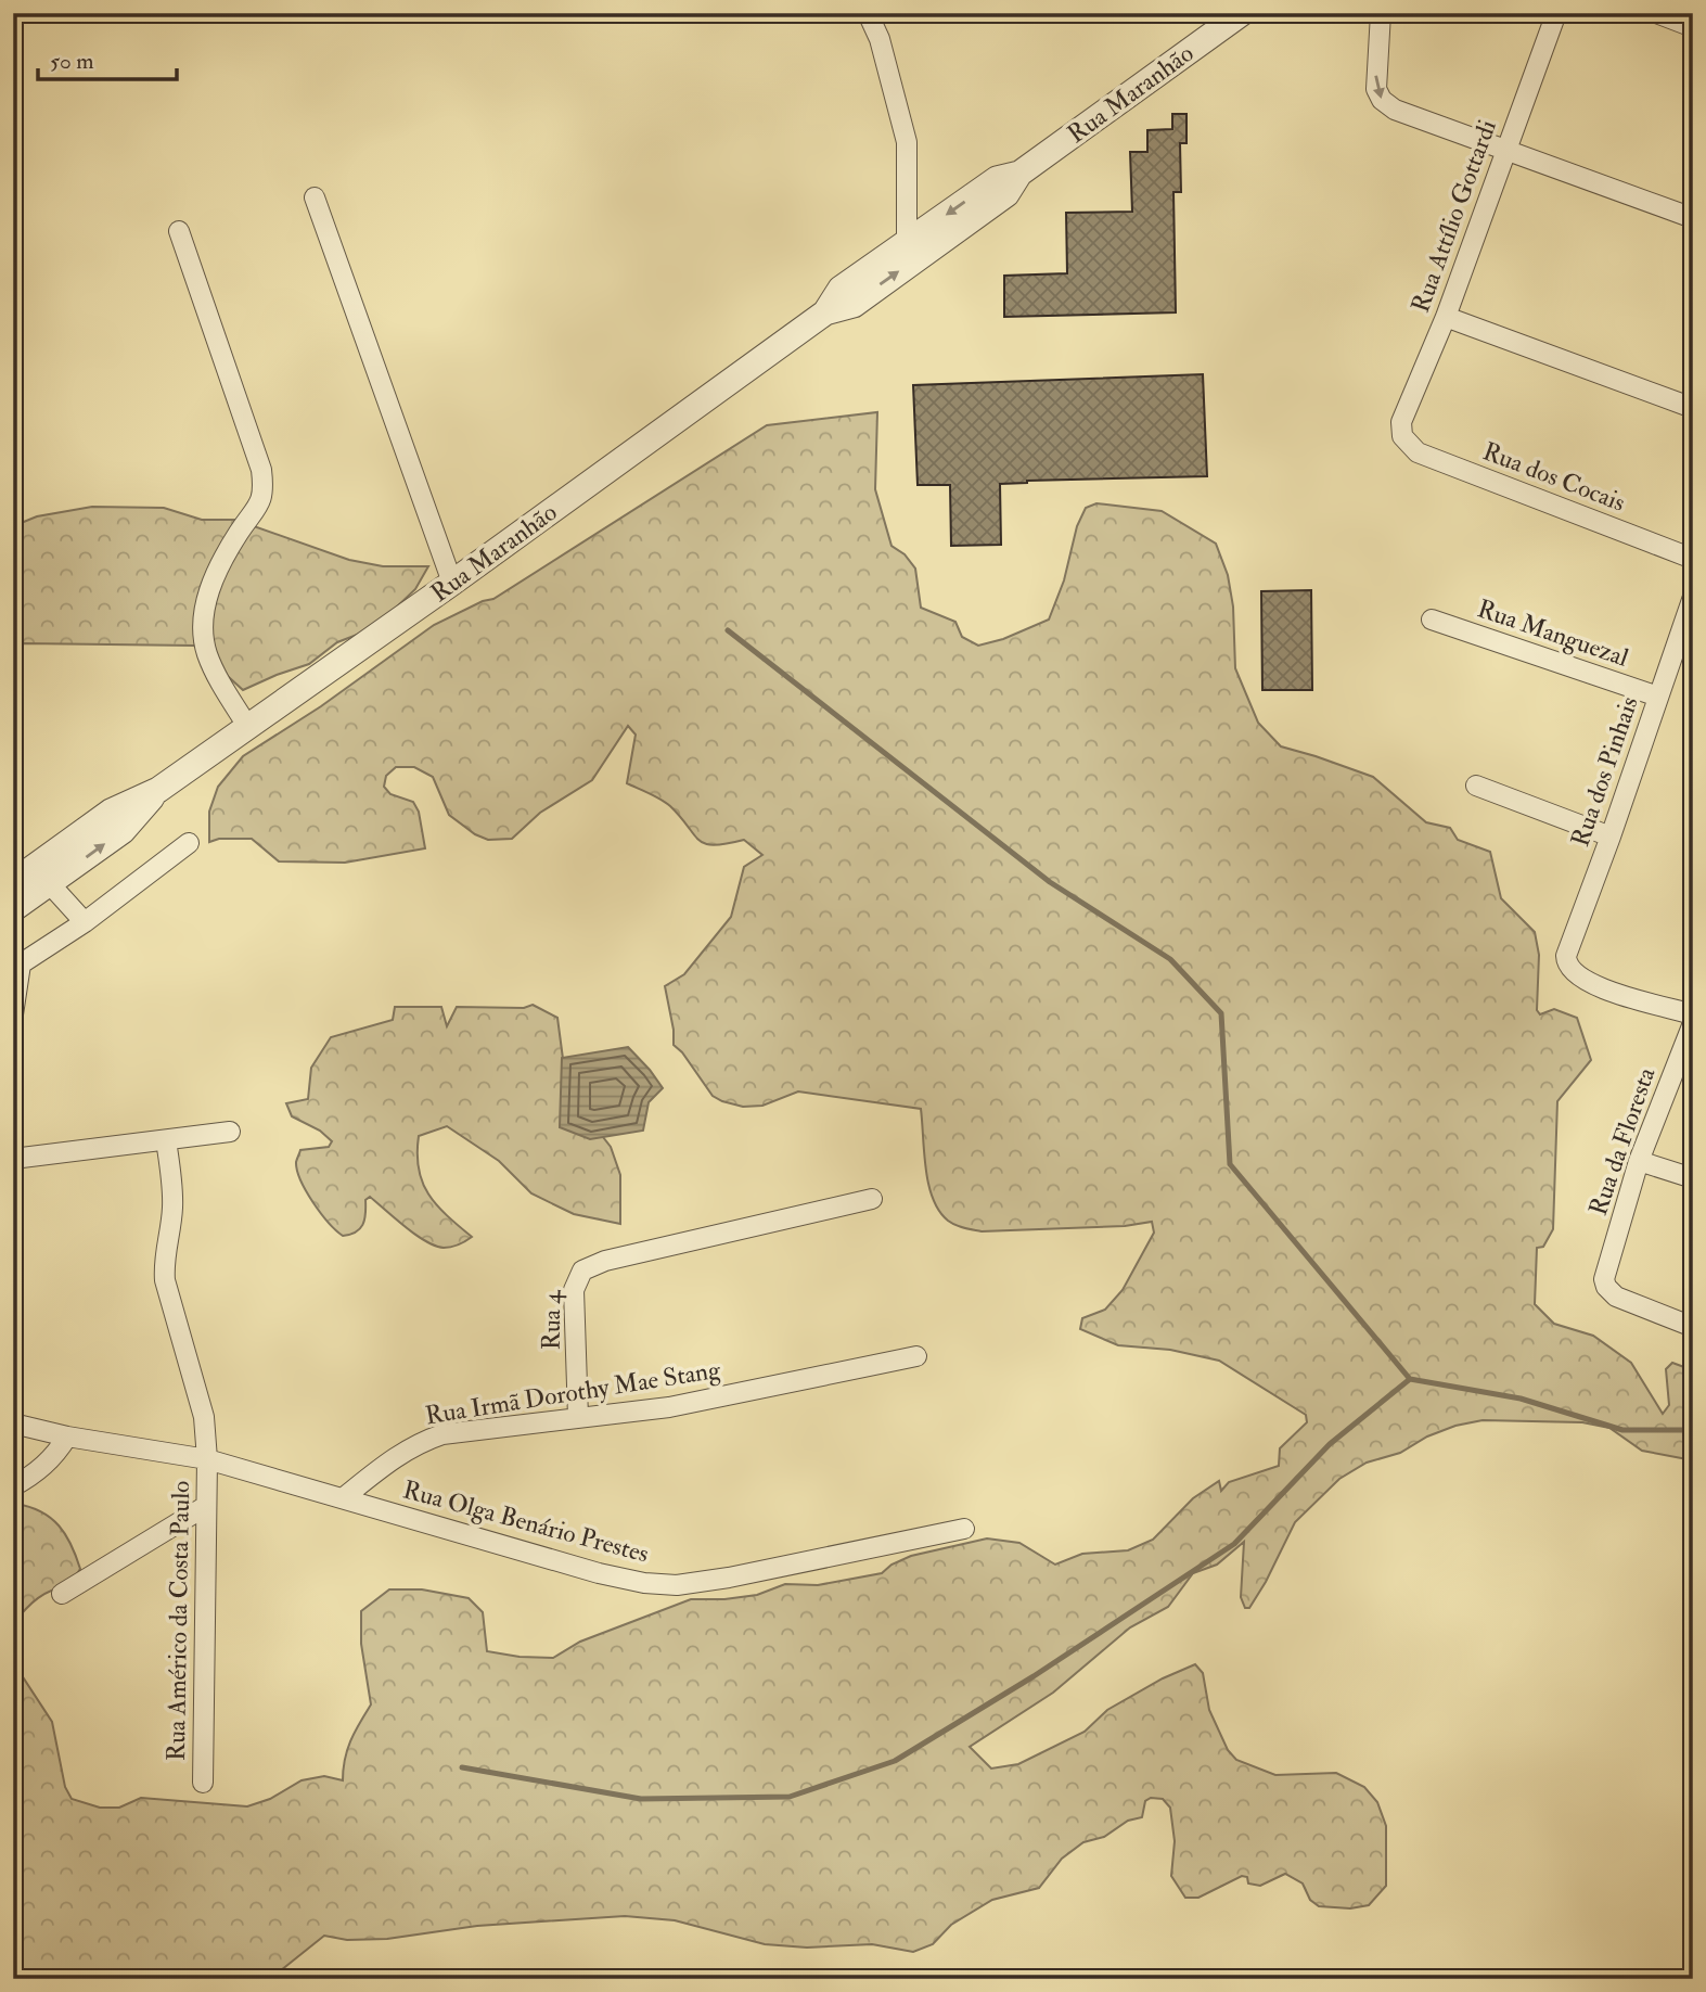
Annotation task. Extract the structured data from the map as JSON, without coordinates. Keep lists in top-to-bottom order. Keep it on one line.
{"streets":{"street":["Rua Maranhão","Rua Attílio Gottardi","Rua dos Cocais","Rua Manguezal","Rua dos Pinhais","Rua da Floresta","Rua 4","Rua Irmã Dorothy Mae Stang","Rua Olga Benário Prestes","Rua Américo da Costa Paulo"]},"crossings":[["Rua Attílio Gottardi","Rua dos Cocais"],["Rua Manguezal","Rua dos Pinhais"],["Rua 4","Rua Irmã Dorothy Mae Stang"],["Rua Irmã Dorothy Mae Stang","Rua Olga Benário Prestes"],["Rua Olga Benário Prestes","Rua Américo da Costa Paulo"]],"scale_bar":"50 m"}
